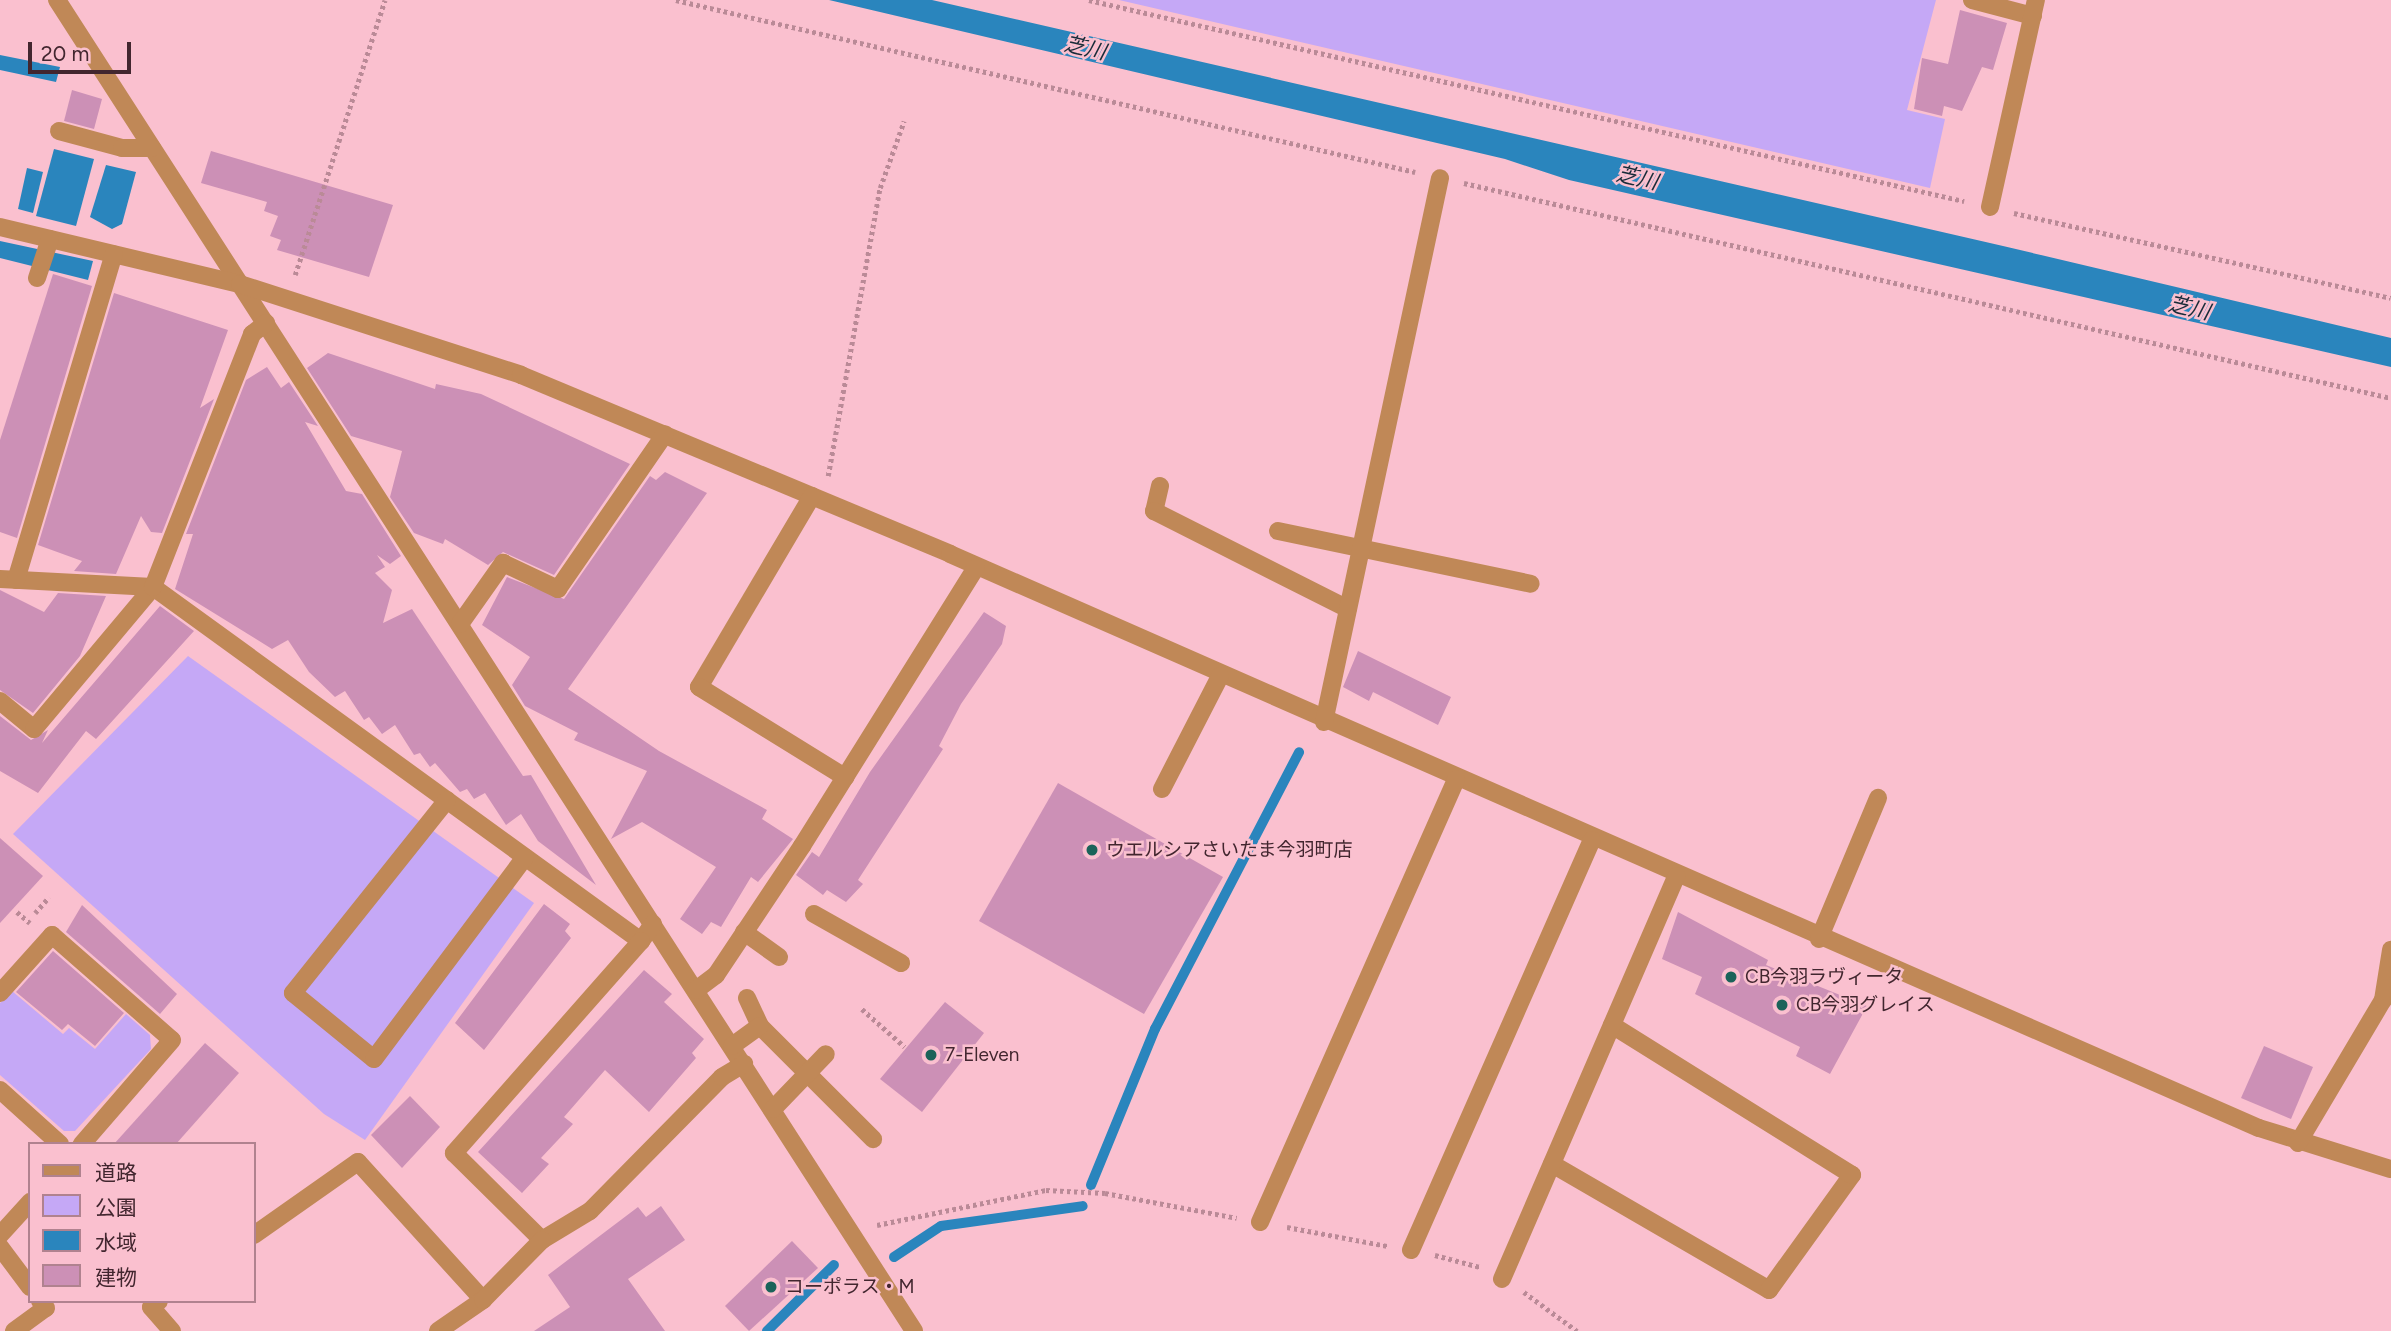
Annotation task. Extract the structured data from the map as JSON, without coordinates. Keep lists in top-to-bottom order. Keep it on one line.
{"water":["芝川"],"places":["ウエルシアさいたま今羽町店","CB今羽ラヴィータ","CB今羽グレイス","7-Eleven","コーポラス・M"],"legend":["道路","公園","水域","建物"],"scale_bar":"20 m"}
